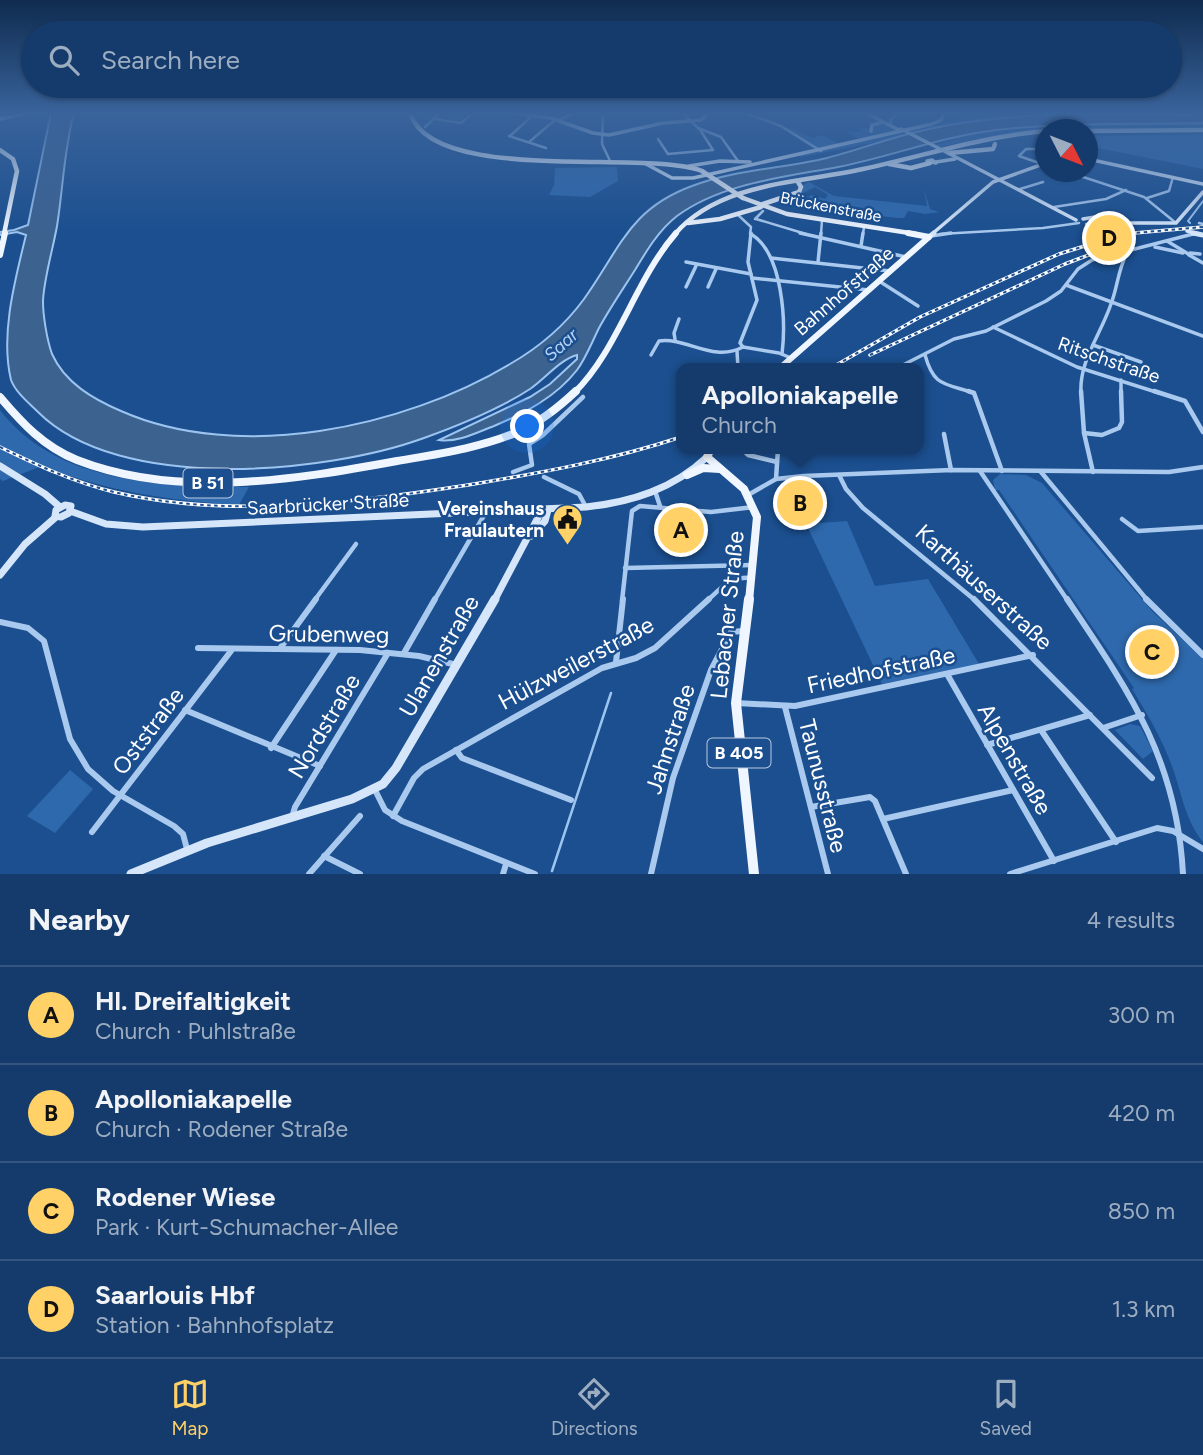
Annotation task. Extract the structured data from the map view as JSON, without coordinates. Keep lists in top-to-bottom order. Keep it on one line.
{"streets":{"main road":["Brückenstraße","Bahnhofstraße","B 51","Lebacher Straße","B 405"],"street":["Ritschstraße","Saarbrücker Straße","Karthäuserstraße","Grubenweg","Ulanenstraße","Hülzweilerstraße","Friedhofstraße","Nordstraße","Oststraße","Jahnstraße","Alpenstraße","Taunusstraße"]},"crossings":[["Brückenstraße","Bahnhofstraße"],["Saarbrücker Straße","Ulanenstraße"],["Saarbrücker Straße","B 405"],["Karthäuserstraße","Friedhofstraße"],["Lebacher Straße","Hülzweilerstraße"],["Lebacher Straße","Friedhofstraße"],["Lebacher Straße","Jahnstraße"],["Lebacher Straße","B 405"],["Grubenweg","Ulanenstraße"],["Grubenweg","Nordstraße"],["Grubenweg","Oststraße"],["Friedhofstraße","Alpenstraße"],["Friedhofstraße","Taunusstraße"]],"water":["Saar"],"places":{"public building":["Vereinshaus Fraulautern"]},"north":"bottom right","page":{"search":"Search here","pins":["D","B","A","C"],"popup":["Apolloniakapelle","Church"],"heading":["Nearby","4 results"],"list":[{"mark":"A","name":"Hl. Dreifaltigkeit","note":"Church · Puhlstraße","value":"300 m"},{"mark":"B","name":"Apolloniakapelle","note":"Church · Rodener Straße","value":"420 m"},{"mark":"C","name":"Rodener Wiese","note":"Park · Kurt-Schumacher-Allee","value":"850 m"},{"mark":"D","name":"Saarlouis Hbf","note":"Station · Bahnhofsplatz","value":"1.3 km"}],"nav":["Map","Directions","Saved"]}}
